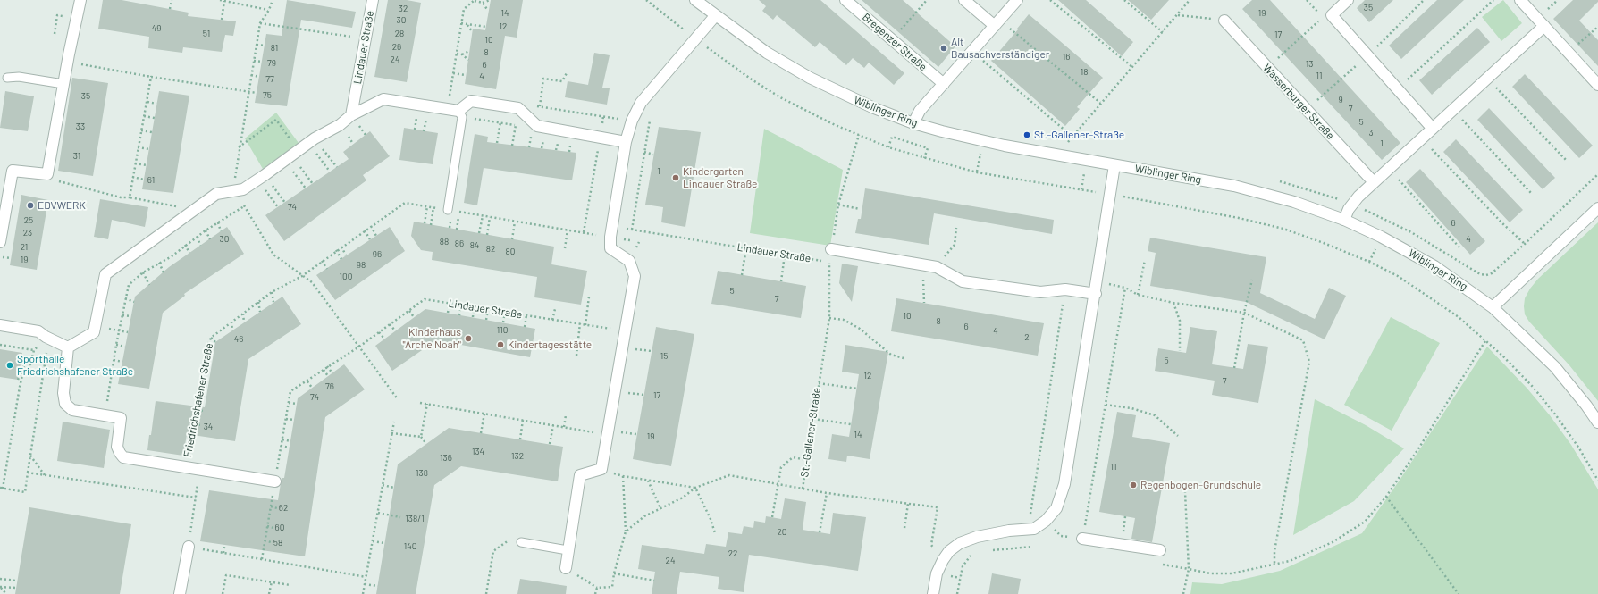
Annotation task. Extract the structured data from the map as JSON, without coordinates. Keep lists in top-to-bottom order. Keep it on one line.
{"streets":{"street":["Bregenzer Straße","Lindauer Straße","Wasserburger Straße","Wiblinger Ring","Friedrichshafener Straße"],"path":["St.-Gallener-Straße"]},"crossings":[["Lindauer Straße","St.-Gallener-Straße"]],"places":["Alt Bausachverständiger","St.-Gallener-Straße","Kindergarten Lindauer Straße","EDVWERK","Kinderhaus \"Arche Noah\"","Kindertagesstätte","Sporthalle Friedrichshafener Straße","Regenbogen-Grundschule"],"house_numbers":["35","32","14","19","30","12","49","51","28","17","10","26","81","8","16","24","79","13","6","18","11","4","77","75","35","9","7","5","33","3","1","31","1","61","74","25","6","23","30","4","88","86","84","21","82","80","96","19","98","100","5","7","10","8","6","110","4","2","46","15","5","12","7","76","17","74","34","14","19","134","132","136","11","138","62","138/1","60","20","58","140","22","24"]}
